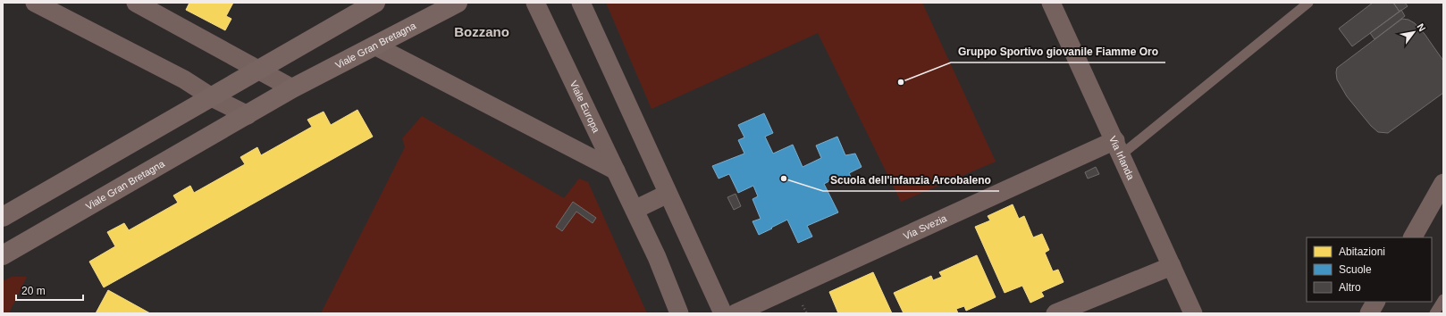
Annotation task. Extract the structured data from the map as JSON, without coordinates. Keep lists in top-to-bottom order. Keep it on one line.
{"streets":{"street":["Viale Gran Bretagna","Viale Europa","Via Irlanda","Via Svezia"]},"crossings":[["Via Irlanda","Via Svezia"]],"districts":["Bozzano"],"places":["Gruppo Sportivo giovanile Fiamme Oro","Scuola dell'infanzia Arcobaleno"],"legend":["Abitazioni","Scuole","Altro"],"scale_bar":"20 m","north":"top right"}
